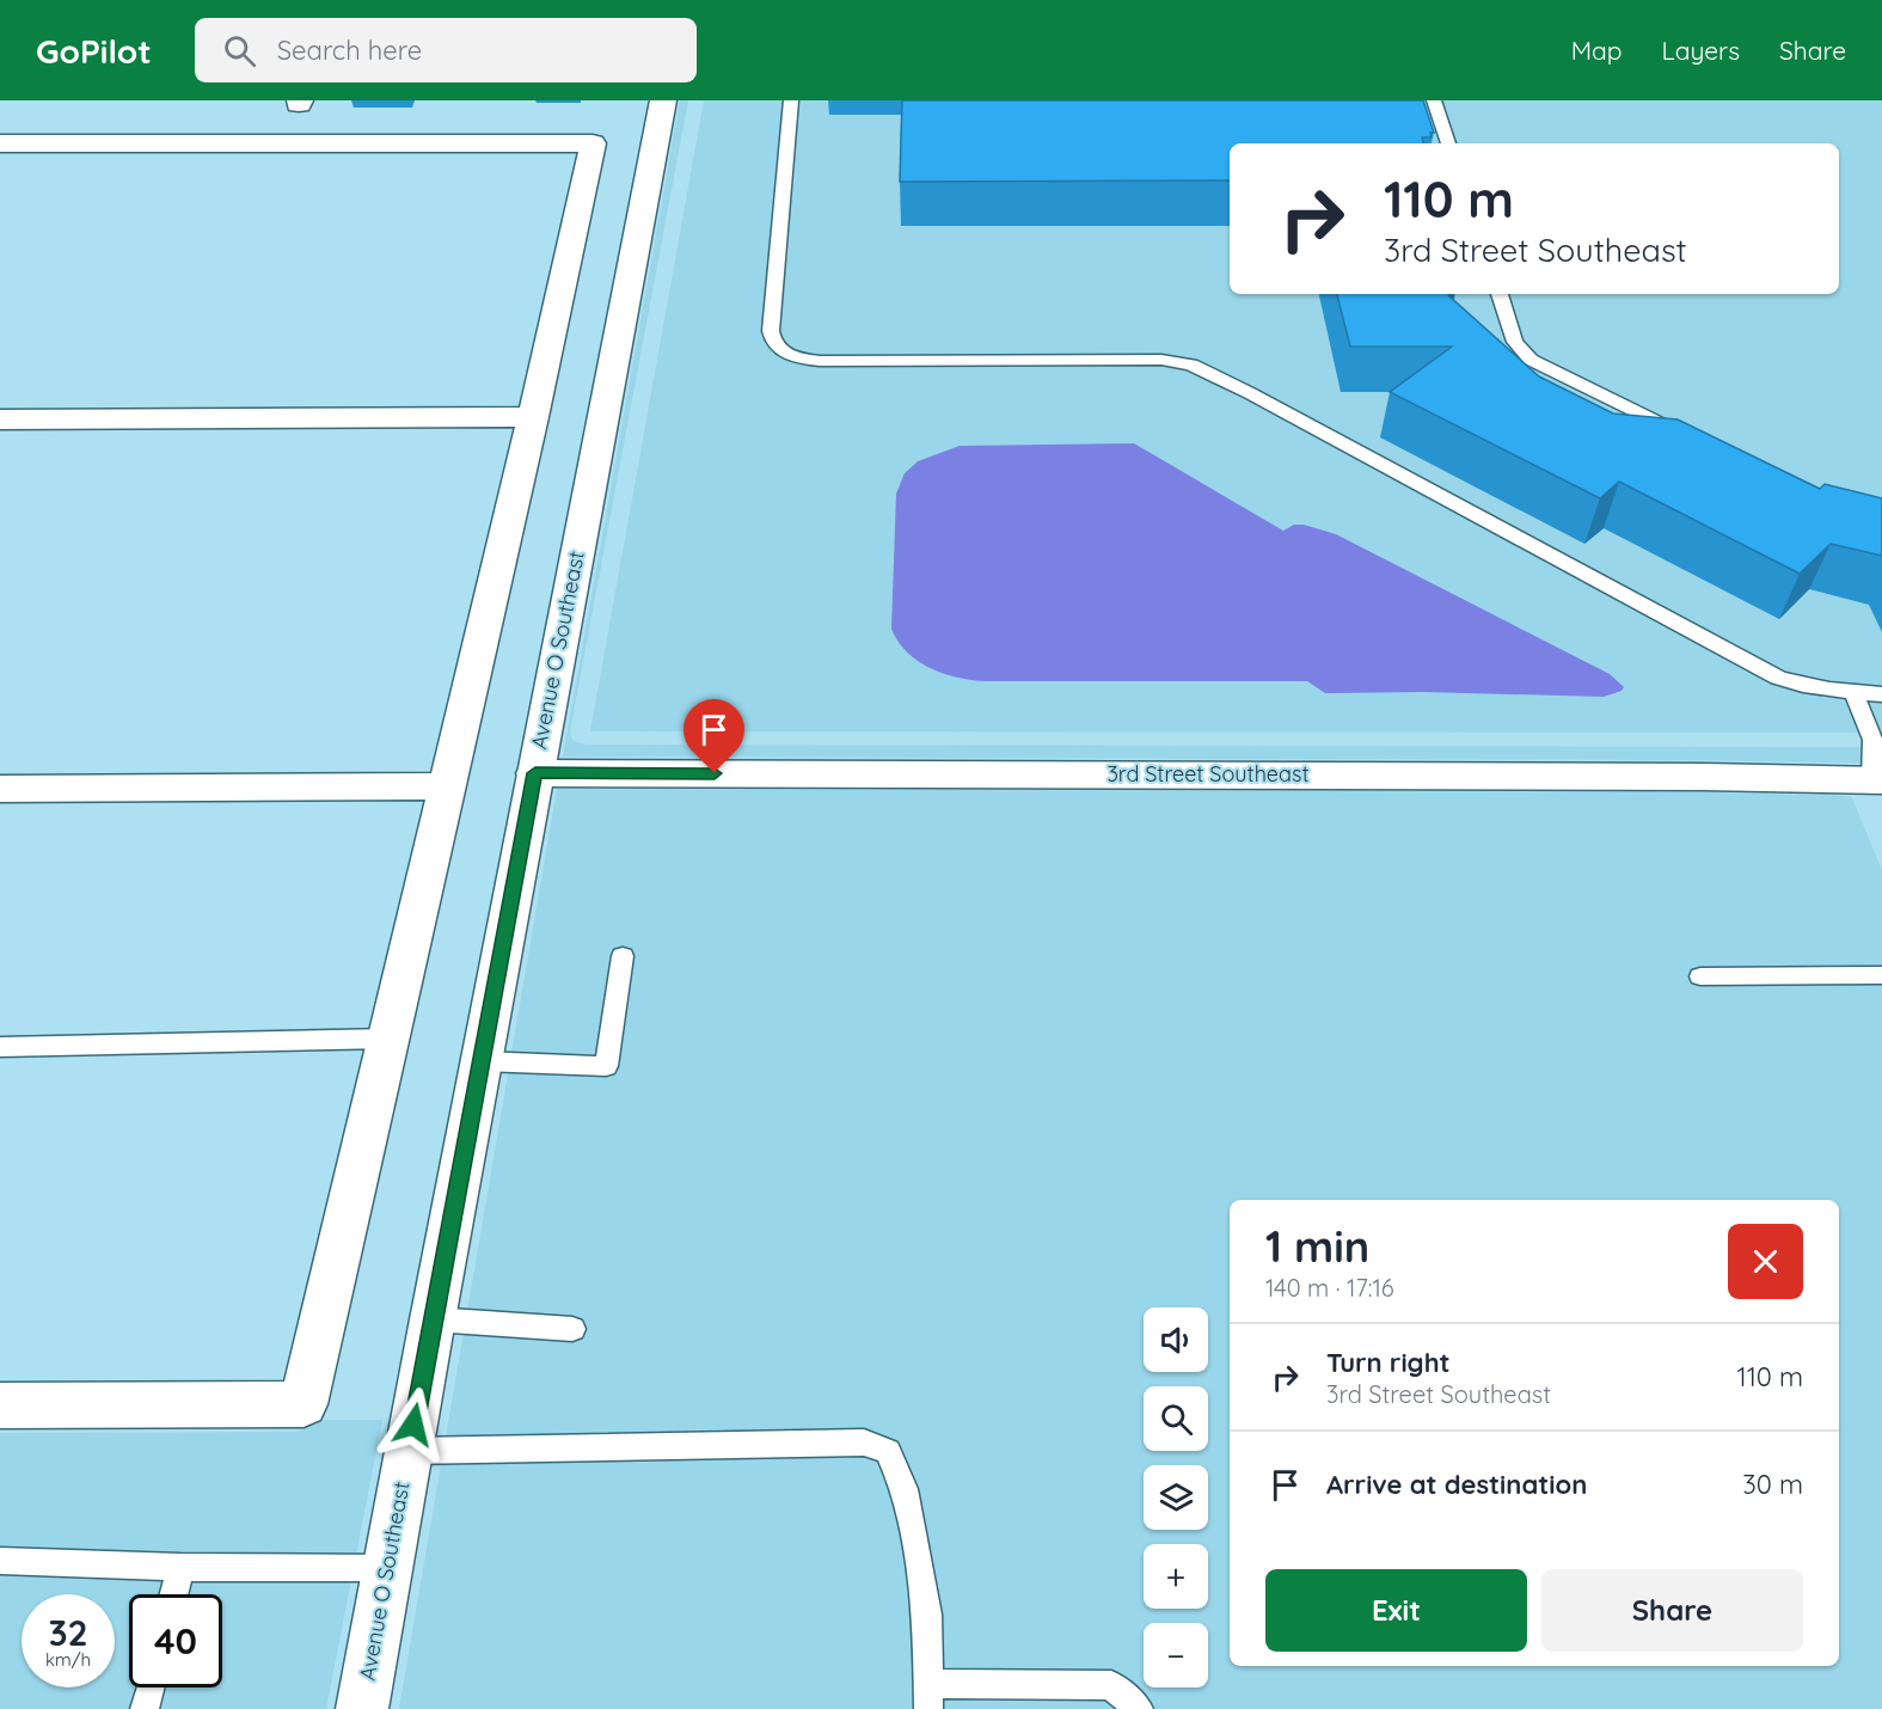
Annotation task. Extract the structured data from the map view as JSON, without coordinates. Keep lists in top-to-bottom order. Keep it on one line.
{"streets":{"street":["Avenue O Southeast","3rd Street Southeast"]},"crossings":[["Avenue O Southeast","3rd Street Southeast"]],"page":{"header":"GoPilot","search":"Search here","nav":["Map","Layers","Share"],"turn":["110 m","3rd Street Southeast"],"heading":["1 min","140 m · 17:16"],"map_buttons":["+","−"],"list":[{"name":"Turn right","note":"3rd Street Southeast","value":"110 m"},{"name":"Arrive at destination","value":"30 m"}],"buttons":["Exit","Share"],"speed":"32 km/h","limit":"40"}}
